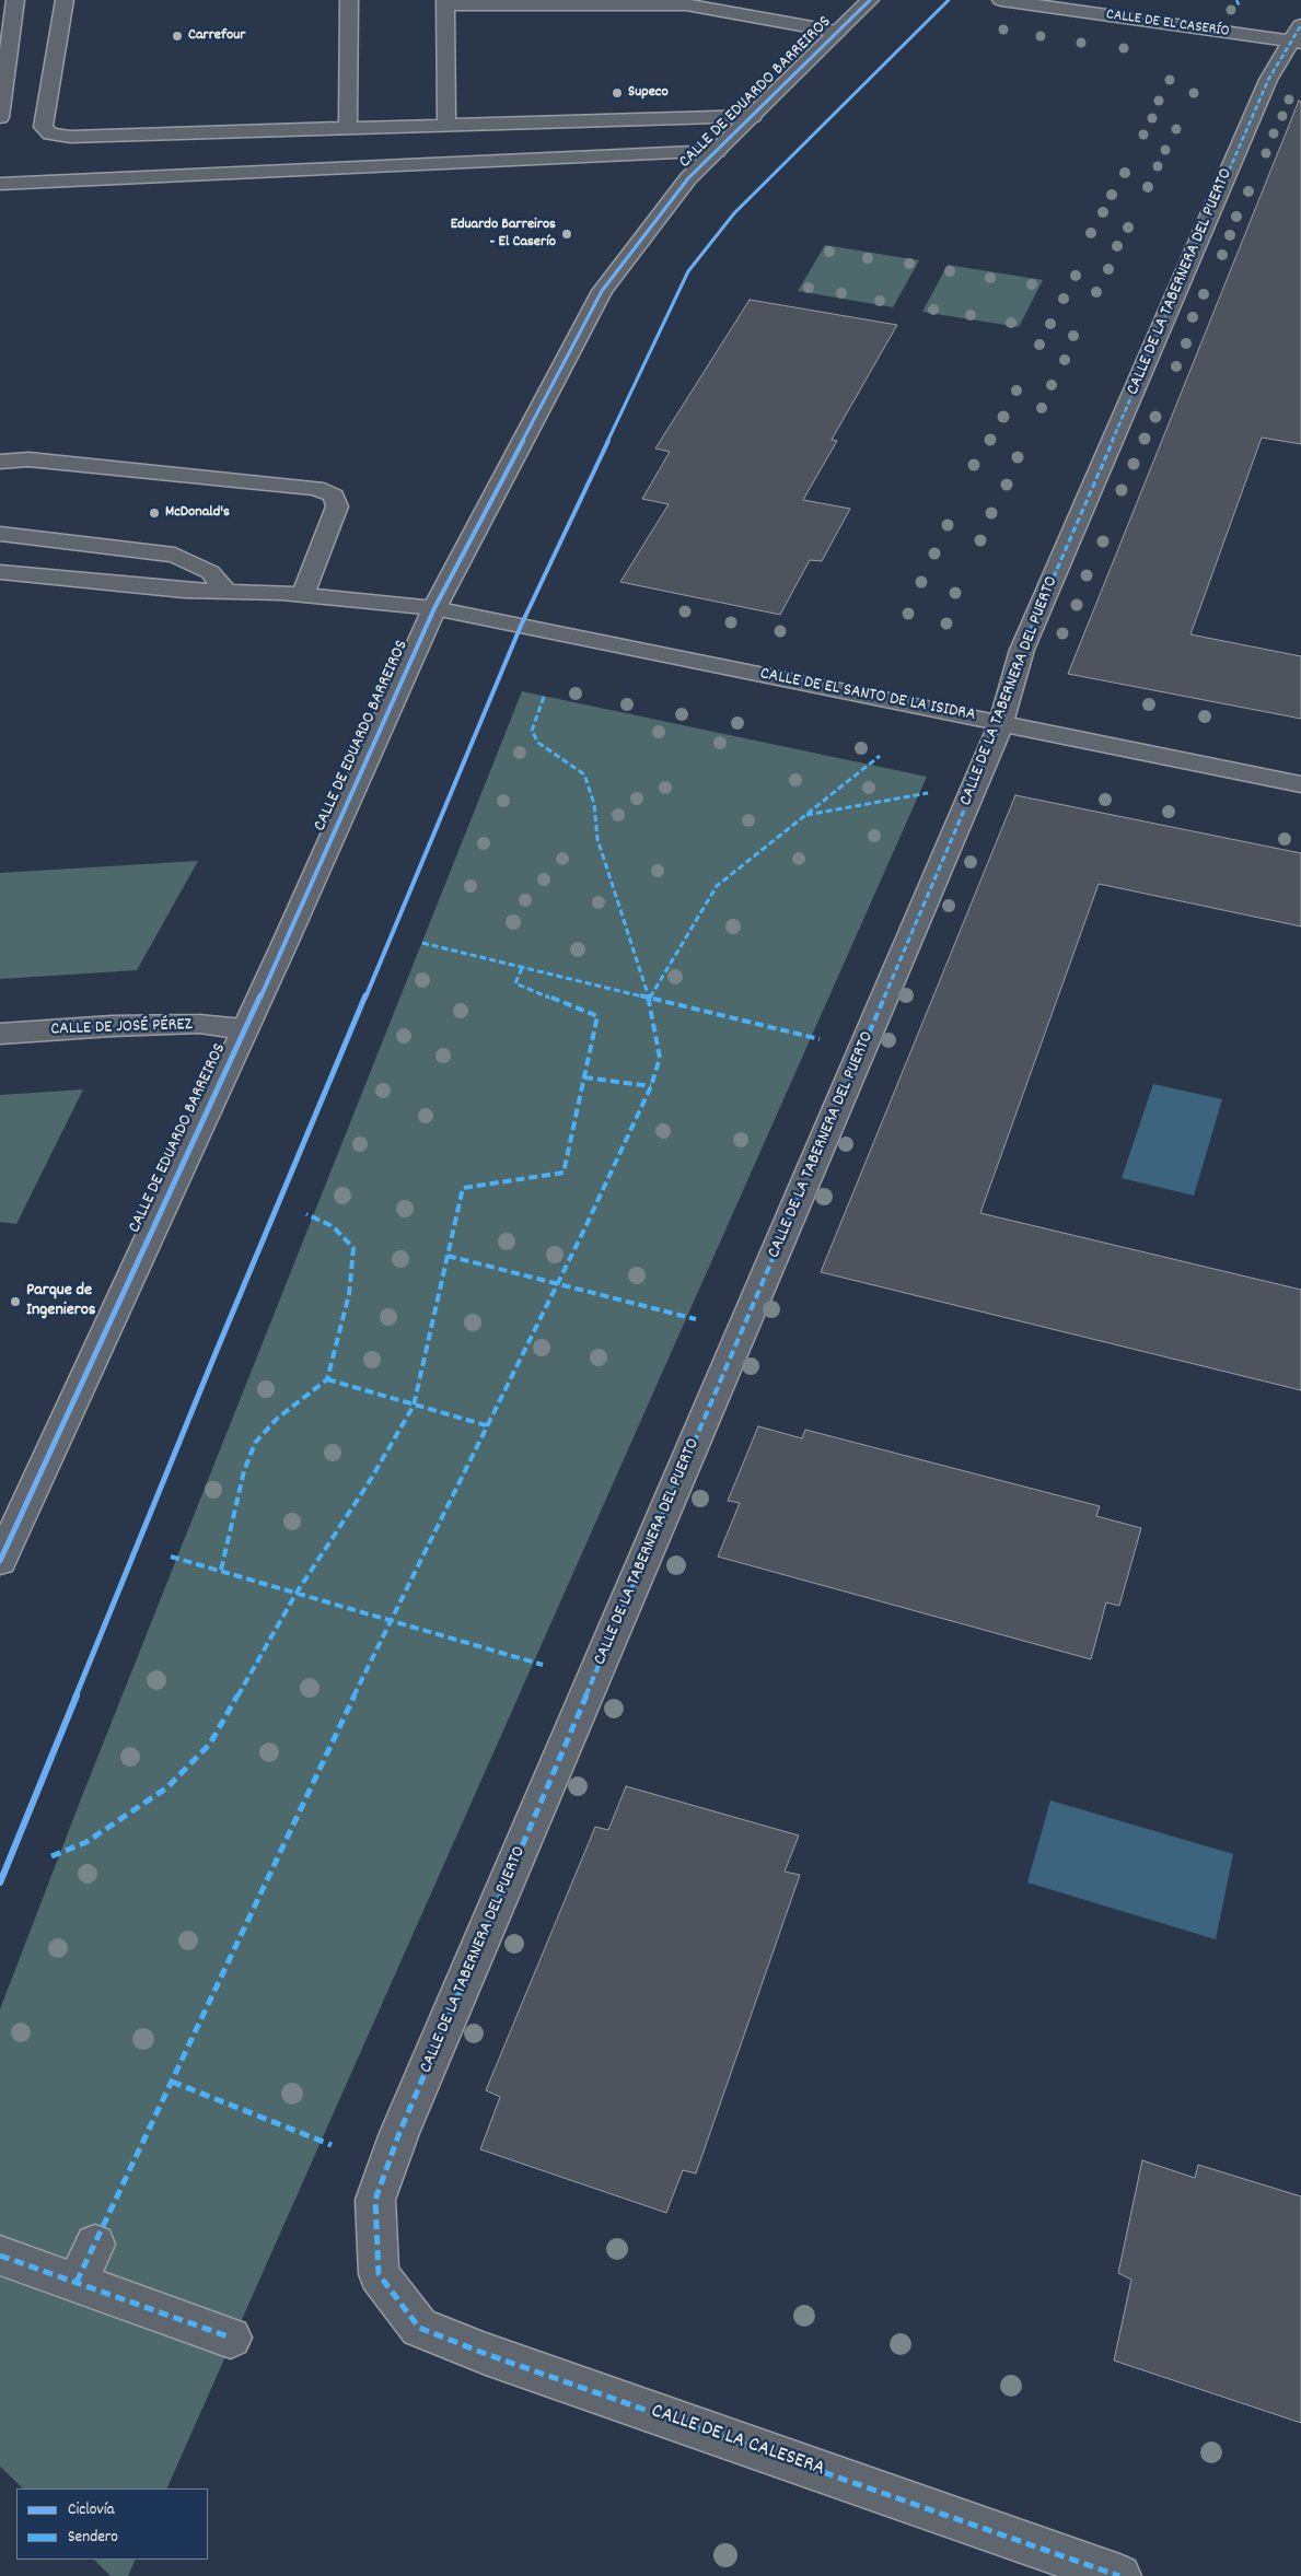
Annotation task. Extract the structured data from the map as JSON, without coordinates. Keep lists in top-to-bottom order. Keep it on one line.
{"streets":{"street":["CALLE DE EL CASERÍO","CALLE DE EDUARDO BARREIROS","CALLE DE LA TABERNERA DEL PUERTO","CALLE DE EL SANTO DE LA ISIDRA","CALLE DE JOSÉ PÉREZ","CALLE DE LA CALESERA"]},"crossings":[["CALLE DE EL CASERÍO","CALLE DE LA TABERNERA DEL PUERTO"],["CALLE DE EDUARDO BARREIROS","CALLE DE EL SANTO DE LA ISIDRA"],["CALLE DE EDUARDO BARREIROS","CALLE DE JOSÉ PÉREZ"],["CALLE DE LA TABERNERA DEL PUERTO","CALLE DE EL SANTO DE LA ISIDRA"],["CALLE DE LA TABERNERA DEL PUERTO","CALLE DE LA CALESERA"]],"places":["Carrefour","Supeco","Eduardo Barreiros - El Caserío","McDonald's","Parque de Ingenieros"],"legend":["Ciclovía","Sendero"]}
